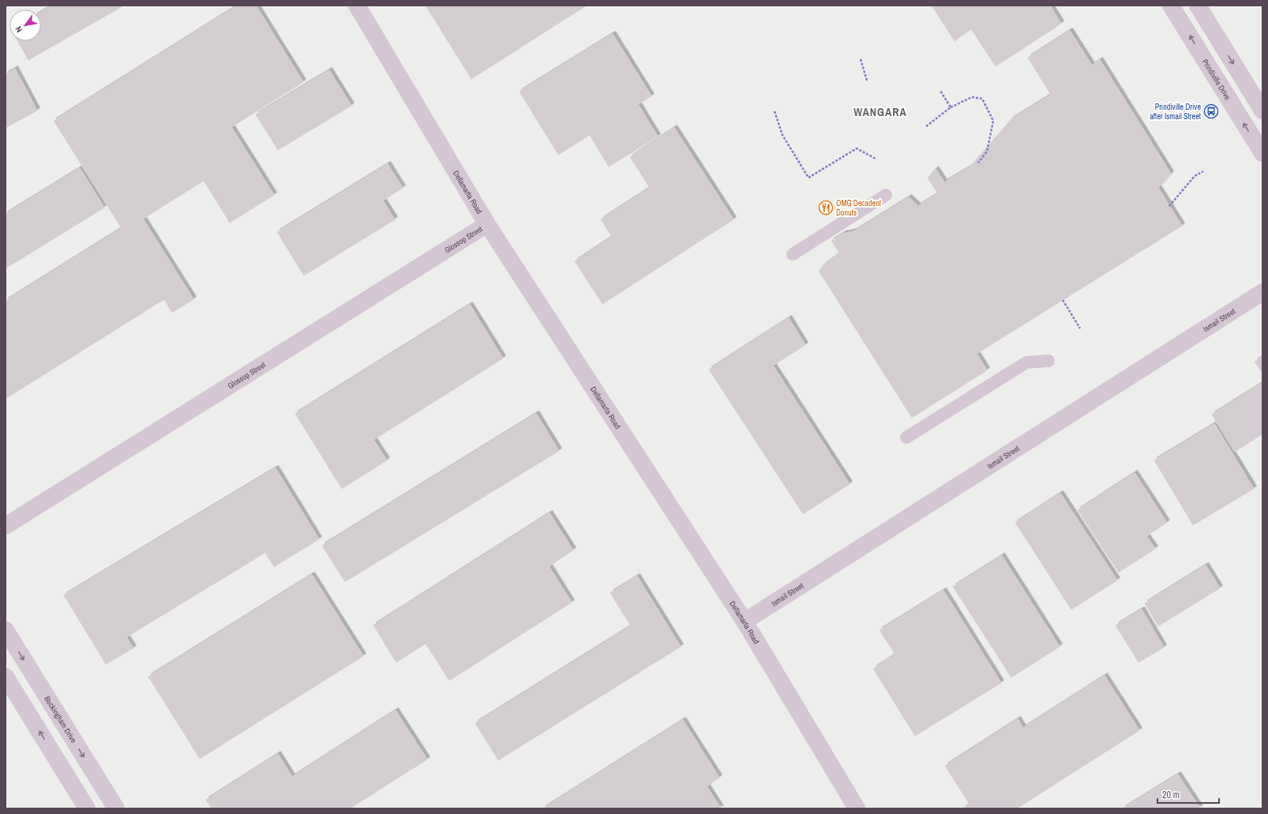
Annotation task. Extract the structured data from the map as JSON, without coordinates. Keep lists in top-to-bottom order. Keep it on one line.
{"streets":{"street":["Prindiville Drive","Dellamarta Road","Glossop Street","Ismail Street","Buckingham Drive"]},"crossings":[["Dellamarta Road","Glossop Street"],["Dellamarta Road","Ismail Street"]],"districts":["WANGARA"],"places":{"bus stop":["Prindiville Drive after Ismail Street"],"restaurant":["OMG Decadent Donuts"]},"scale_bar":"20 m","north":"bottom left"}
